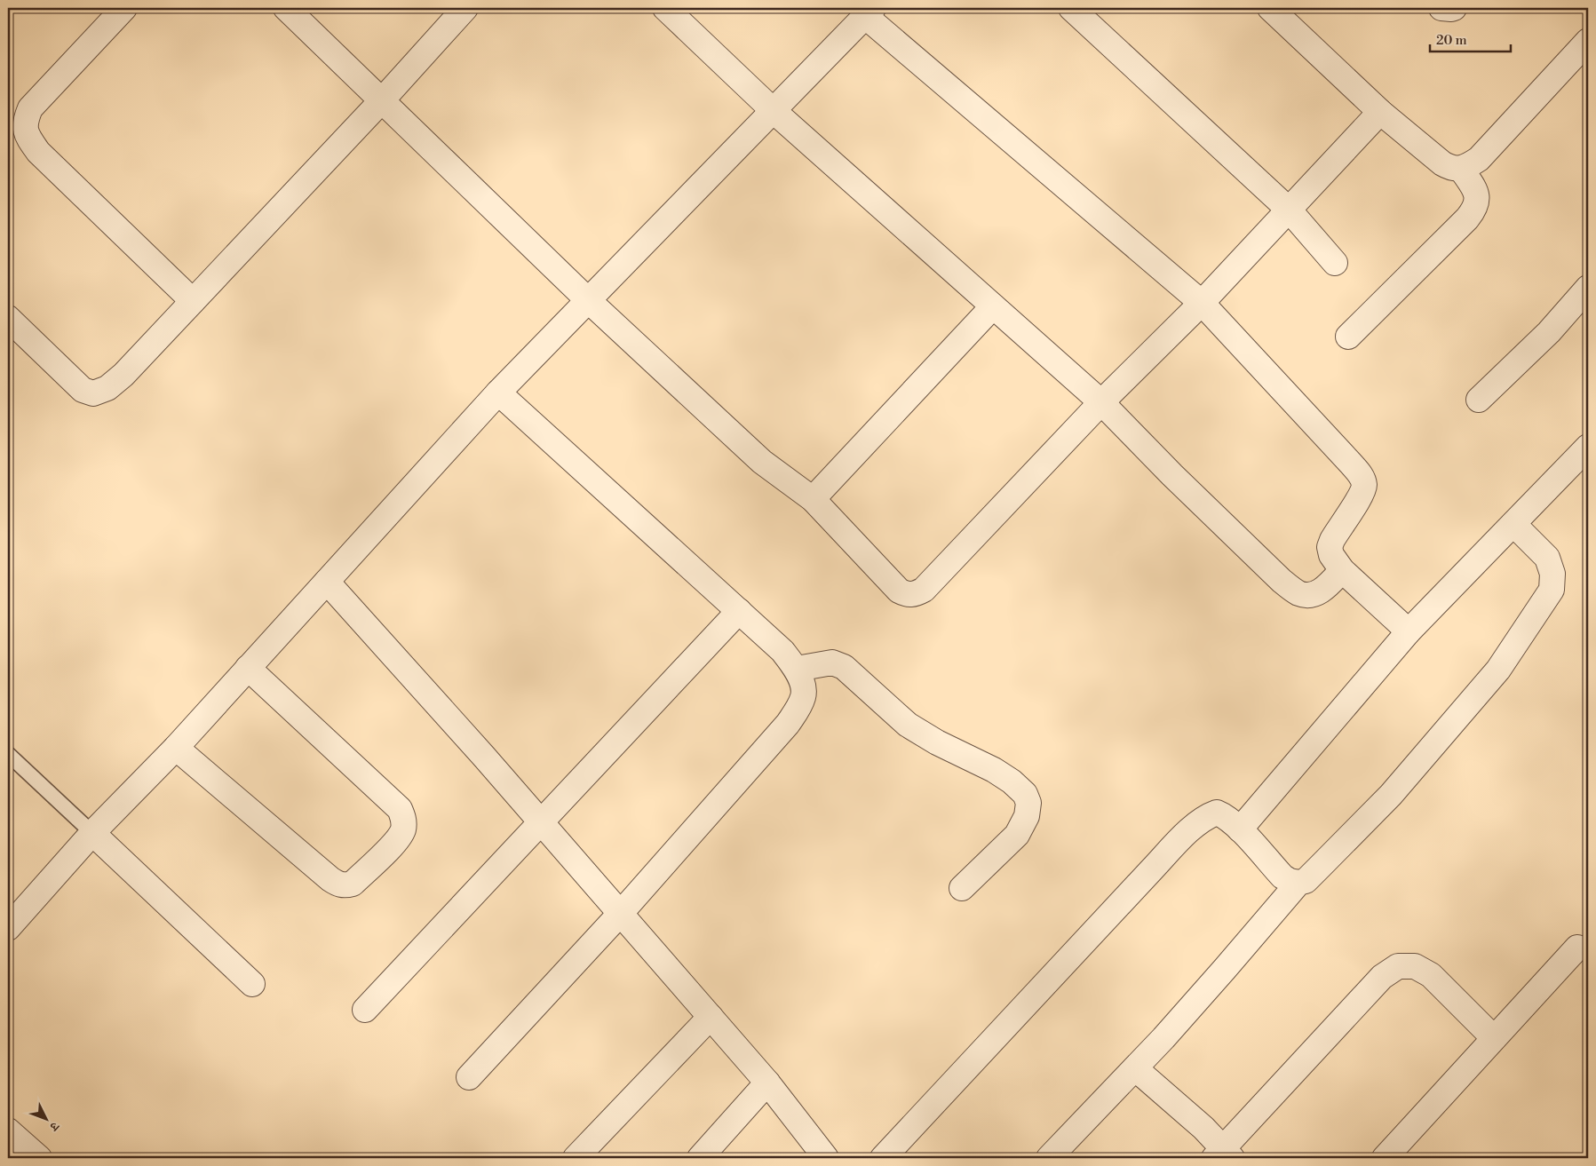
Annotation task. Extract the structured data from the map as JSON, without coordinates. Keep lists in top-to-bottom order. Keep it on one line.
{"scale_bar":"20 m","north":"bottom right"}
